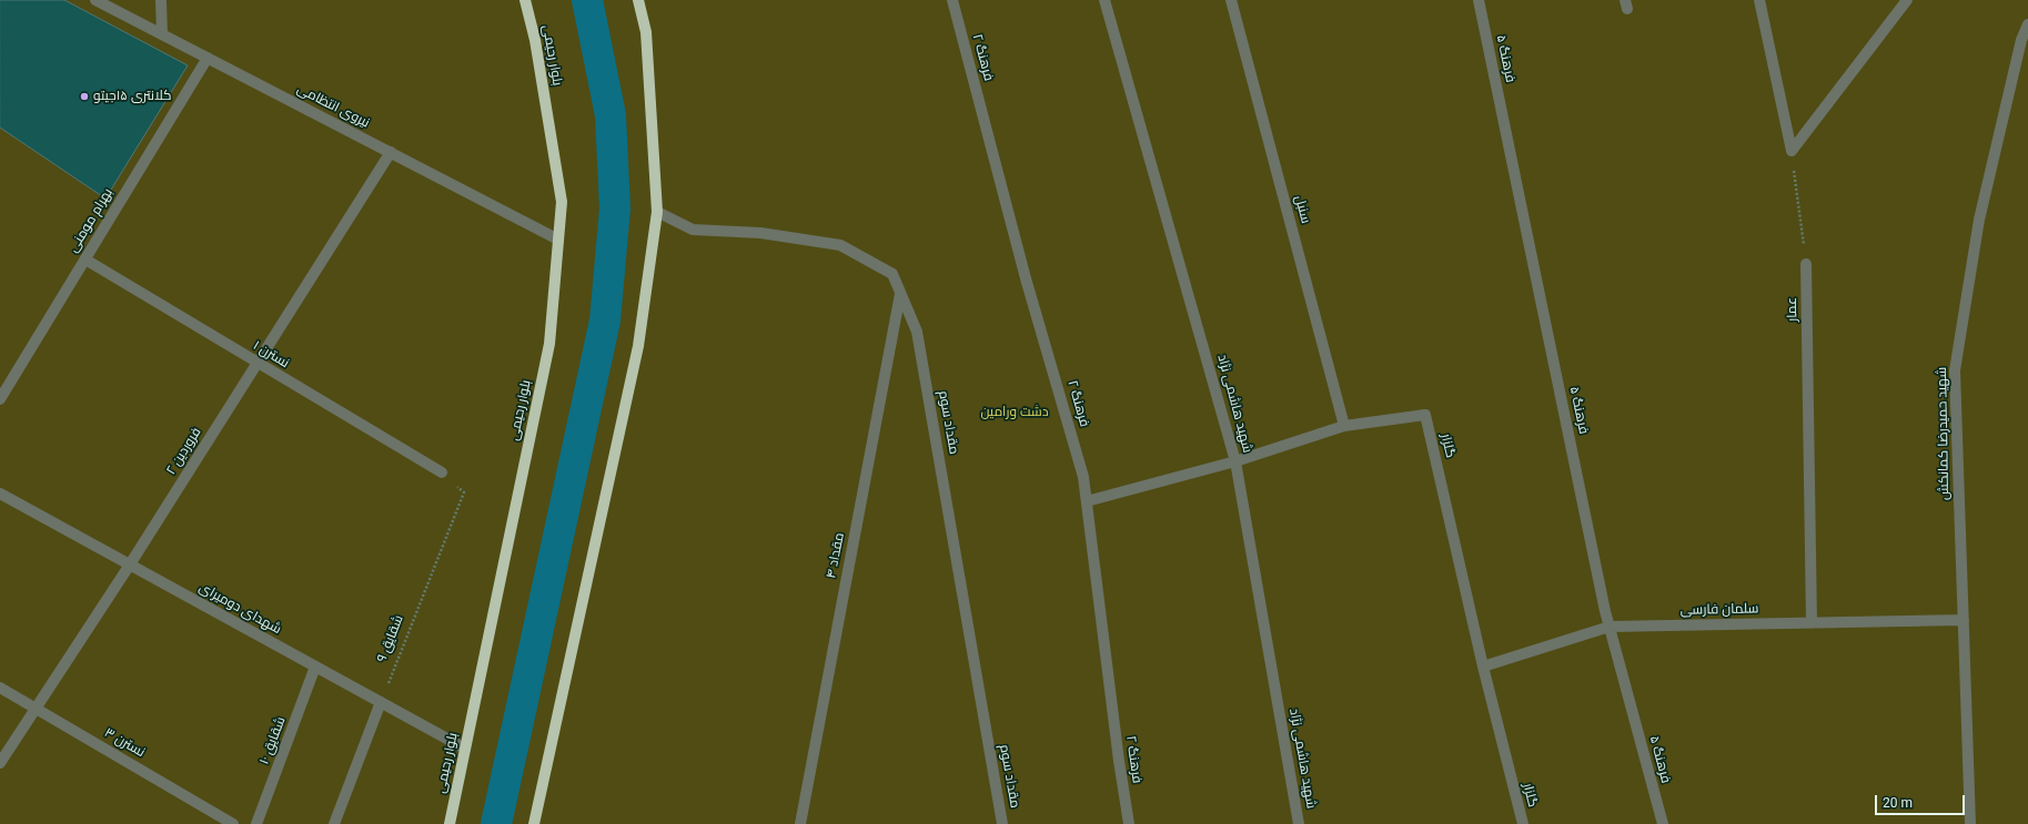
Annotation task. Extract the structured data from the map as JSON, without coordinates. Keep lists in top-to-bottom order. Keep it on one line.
{"streets":{"main road":["بلوار رحیمی"],"street":["فرهنگ ۲","فرهنگ ۵","نیروی انتظامی","سنبل","بهرام مومنی","عمار","نسترن ۱","شهید هاشمی نژاد","مقداد سوم","شهید حمیدرضا کمانکش","گلزار","فروردین ۲","مقداد ۴","شهدای دومیرای","سلمان فارسی","شقایق ۱۰","نسترن ۳"],"path":["شقایق ۹"]},"crossings":[["بلوار رحیمی","نیروی انتظامی"],["بلوار رحیمی","شهدای دومیرای"],["فرهنگ ۲","گلزار"],["فرهنگ ۵","سلمان فارسی"],["نیروی انتظامی","بهرام مومنی"],["نیروی انتظامی","فروردین ۲"],["سنبل","گلزار"],["بهرام مومنی","نسترن ۱"],["عمار","سلمان فارسی"],["نسترن ۱","فروردین ۲"],["نسترن ۱","شقایق ۹"],["شهید هاشمی نژاد","گلزار"],["مقداد سوم","مقداد ۴"],["شهید حمیدرضا کمانکش","سلمان فارسی"],["گلزار","سلمان فارسی"],["فروردین ۲","شهدای دومیرای"],["فروردین ۲","نسترن ۳"],["شهدای دومیرای","شقایق ۹"],["شهدای دومیرای","شقایق ۱۰"]],"parks":["دشت ورامین"],"places":["کلانتری ۱۵جیتو"],"scale_bar":"20 m"}
